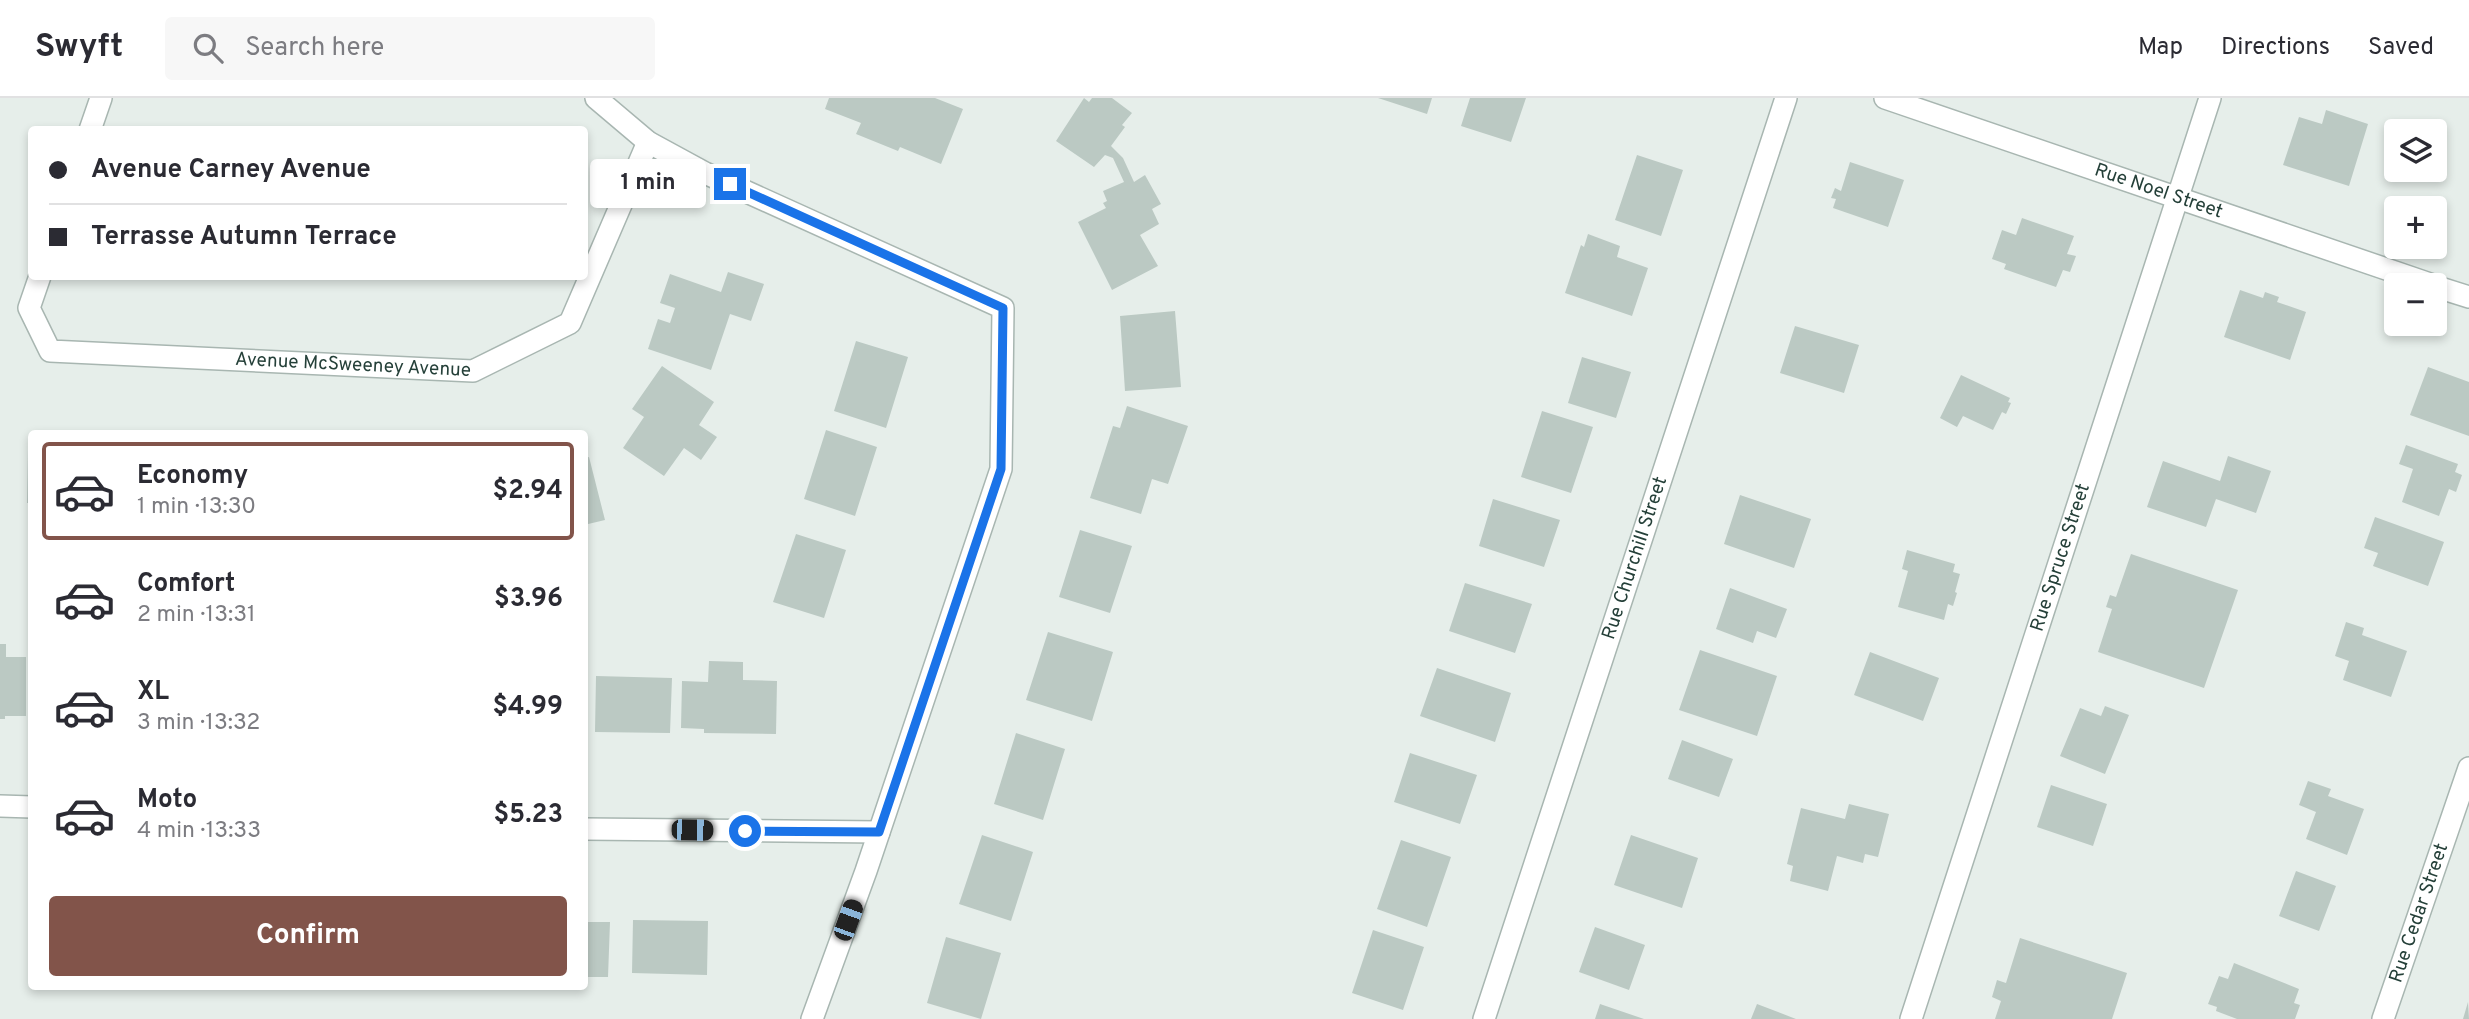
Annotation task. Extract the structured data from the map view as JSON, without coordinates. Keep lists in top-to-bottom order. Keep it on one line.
{"streets":{"street":["Rue Noel Street","Avenue McSweeney Avenue","Rue Spruce Street","Rue Churchill Street","Rue Cedar Street"]},"crossings":[["Rue Noel Street","Rue Spruce Street"]],"page":{"header":"Swyft","search":"Search here","nav":["Map","Directions","Saved"],"map_buttons":["+","−"],"banner":["Avenue Carney Avenue","Terrasse Autumn Terrace"],"bubble":"1 min","list":[{"name":"Economy","note":"1 min · 13:30","value":"$2.94"},{"name":"Comfort","note":"2 min · 13:31","value":"$3.96"},{"name":"XL","note":"3 min · 13:32","value":"$4.99"},{"name":"Moto","note":"4 min · 13:33","value":"$5.23"}],"buttons":"Confirm"}}
